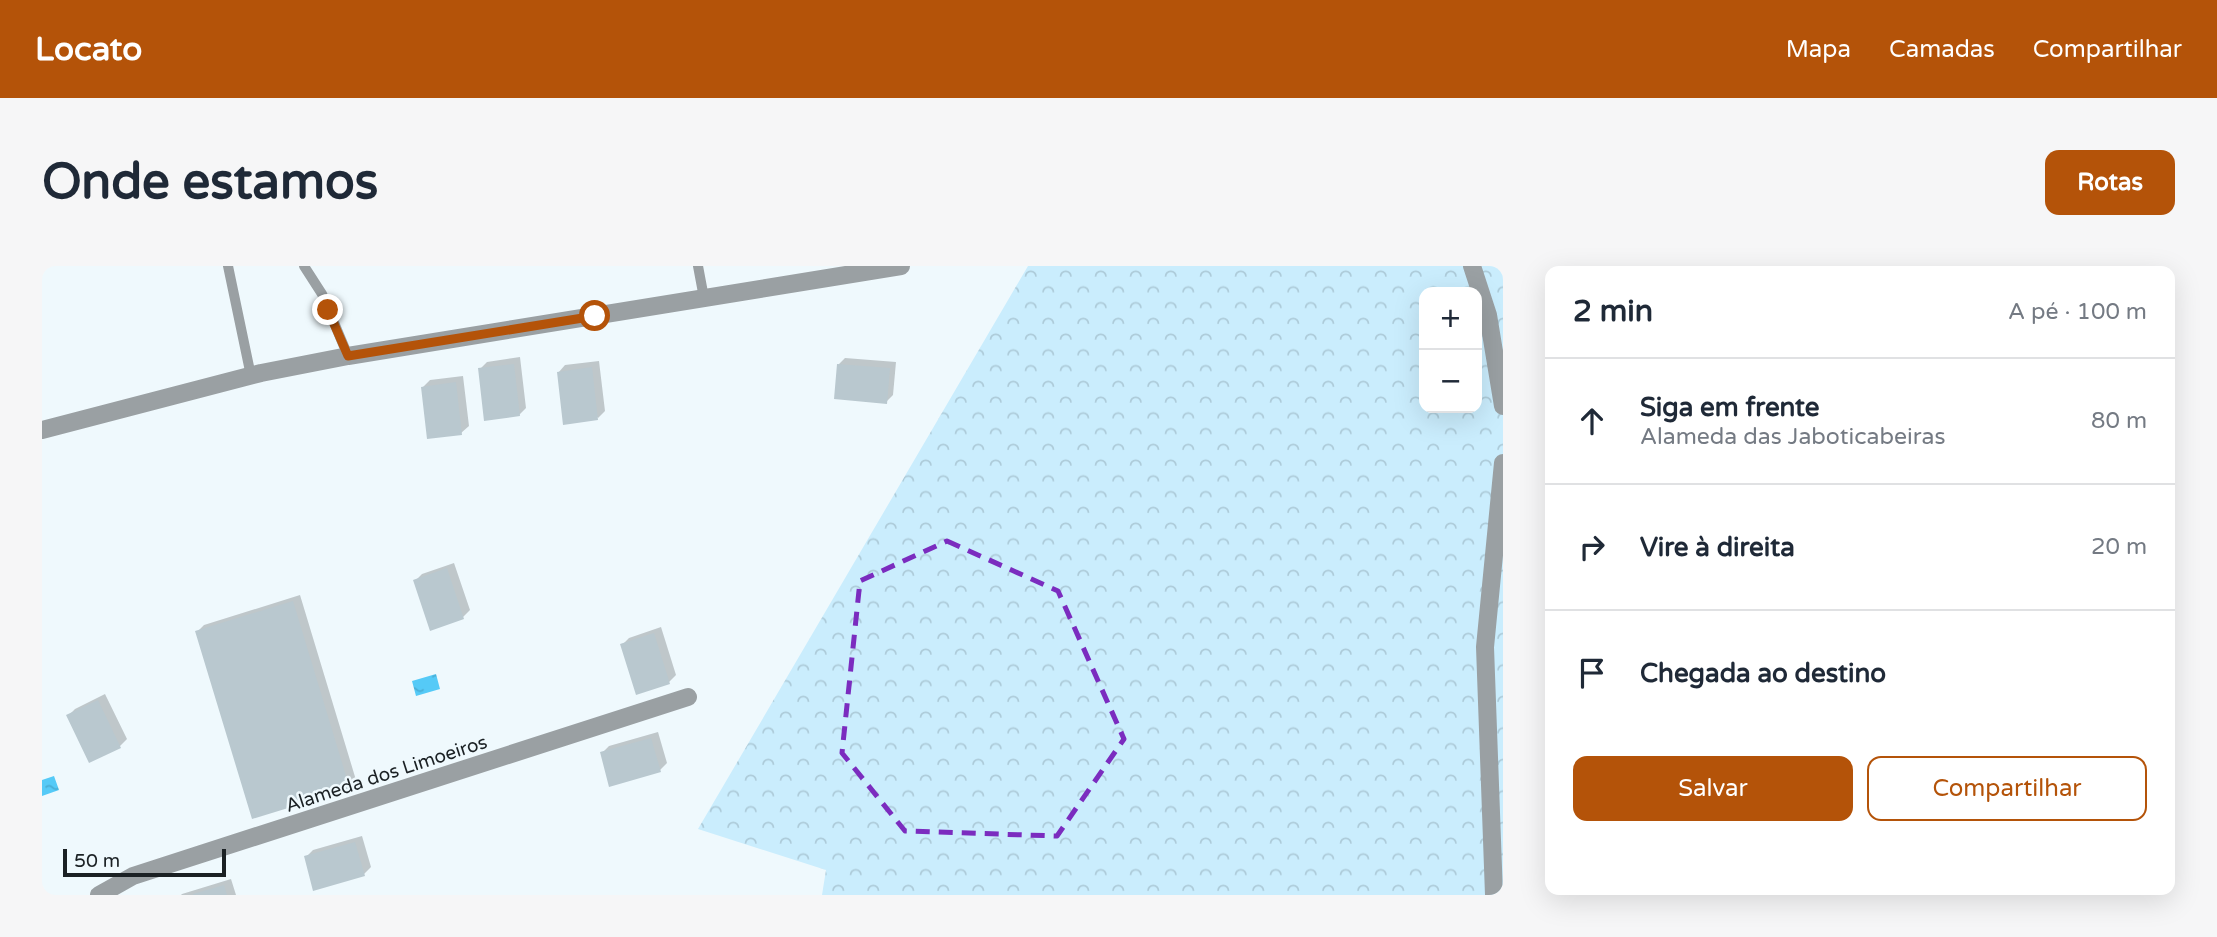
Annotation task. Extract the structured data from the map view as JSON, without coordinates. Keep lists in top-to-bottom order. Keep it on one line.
{"streets":{"street":["Alameda dos Limoeiros"]},"scale_bar":"50 m","page":{"header":"Locato","nav":["Mapa","Camadas","Compartilhar"],"buttons":["Rotas",["Salvar","Compartilhar"]],"title":"Onde estamos","heading":["2 min","A pé · 100 m"],"map_buttons":["+","−"],"list":[["Siga em frente","Alameda das Jaboticabeiras","80 m"],["Vire à direita","20 m"],"Chegada ao destino"],"scale":"50 m"}}
